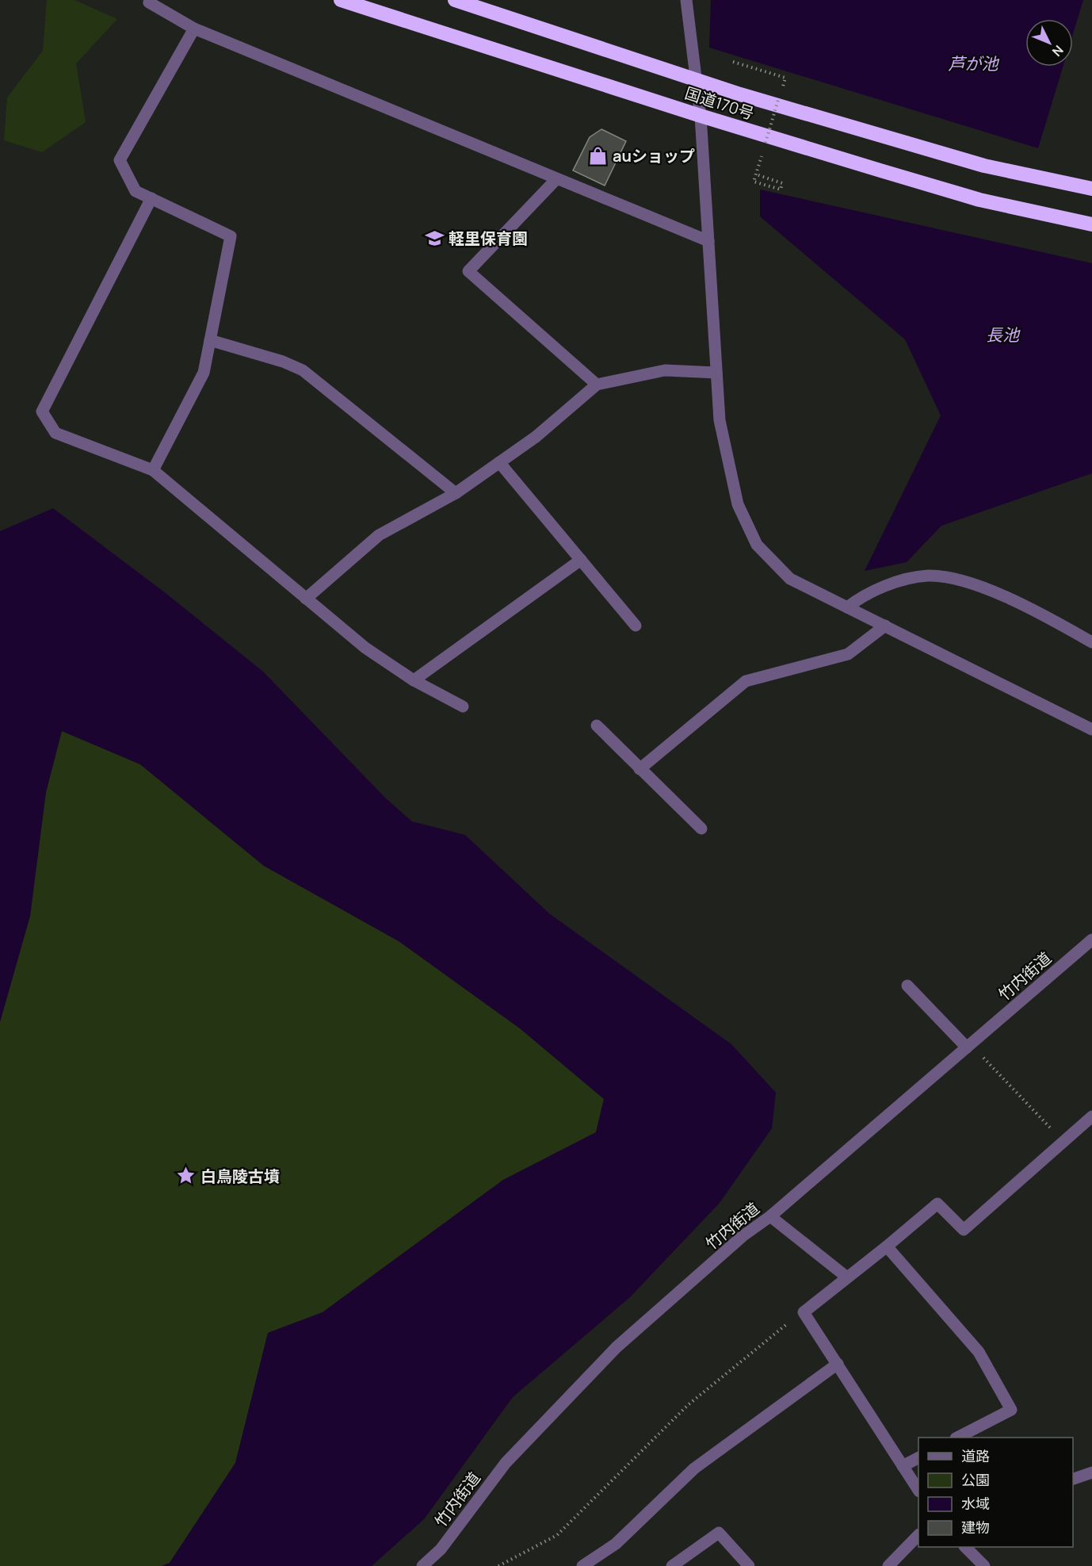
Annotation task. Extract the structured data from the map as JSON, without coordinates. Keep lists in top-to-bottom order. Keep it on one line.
{"streets":{"highway":["国道170号"],"street":["竹内街道"]},"water":["芦が池","長池"],"places":{"shop":["auショップ"],"school or university":["軽里保育園"],"place":["白鳥陵古墳"]},"legend":["道路","公園","水域","建物"],"north":"bottom right"}
